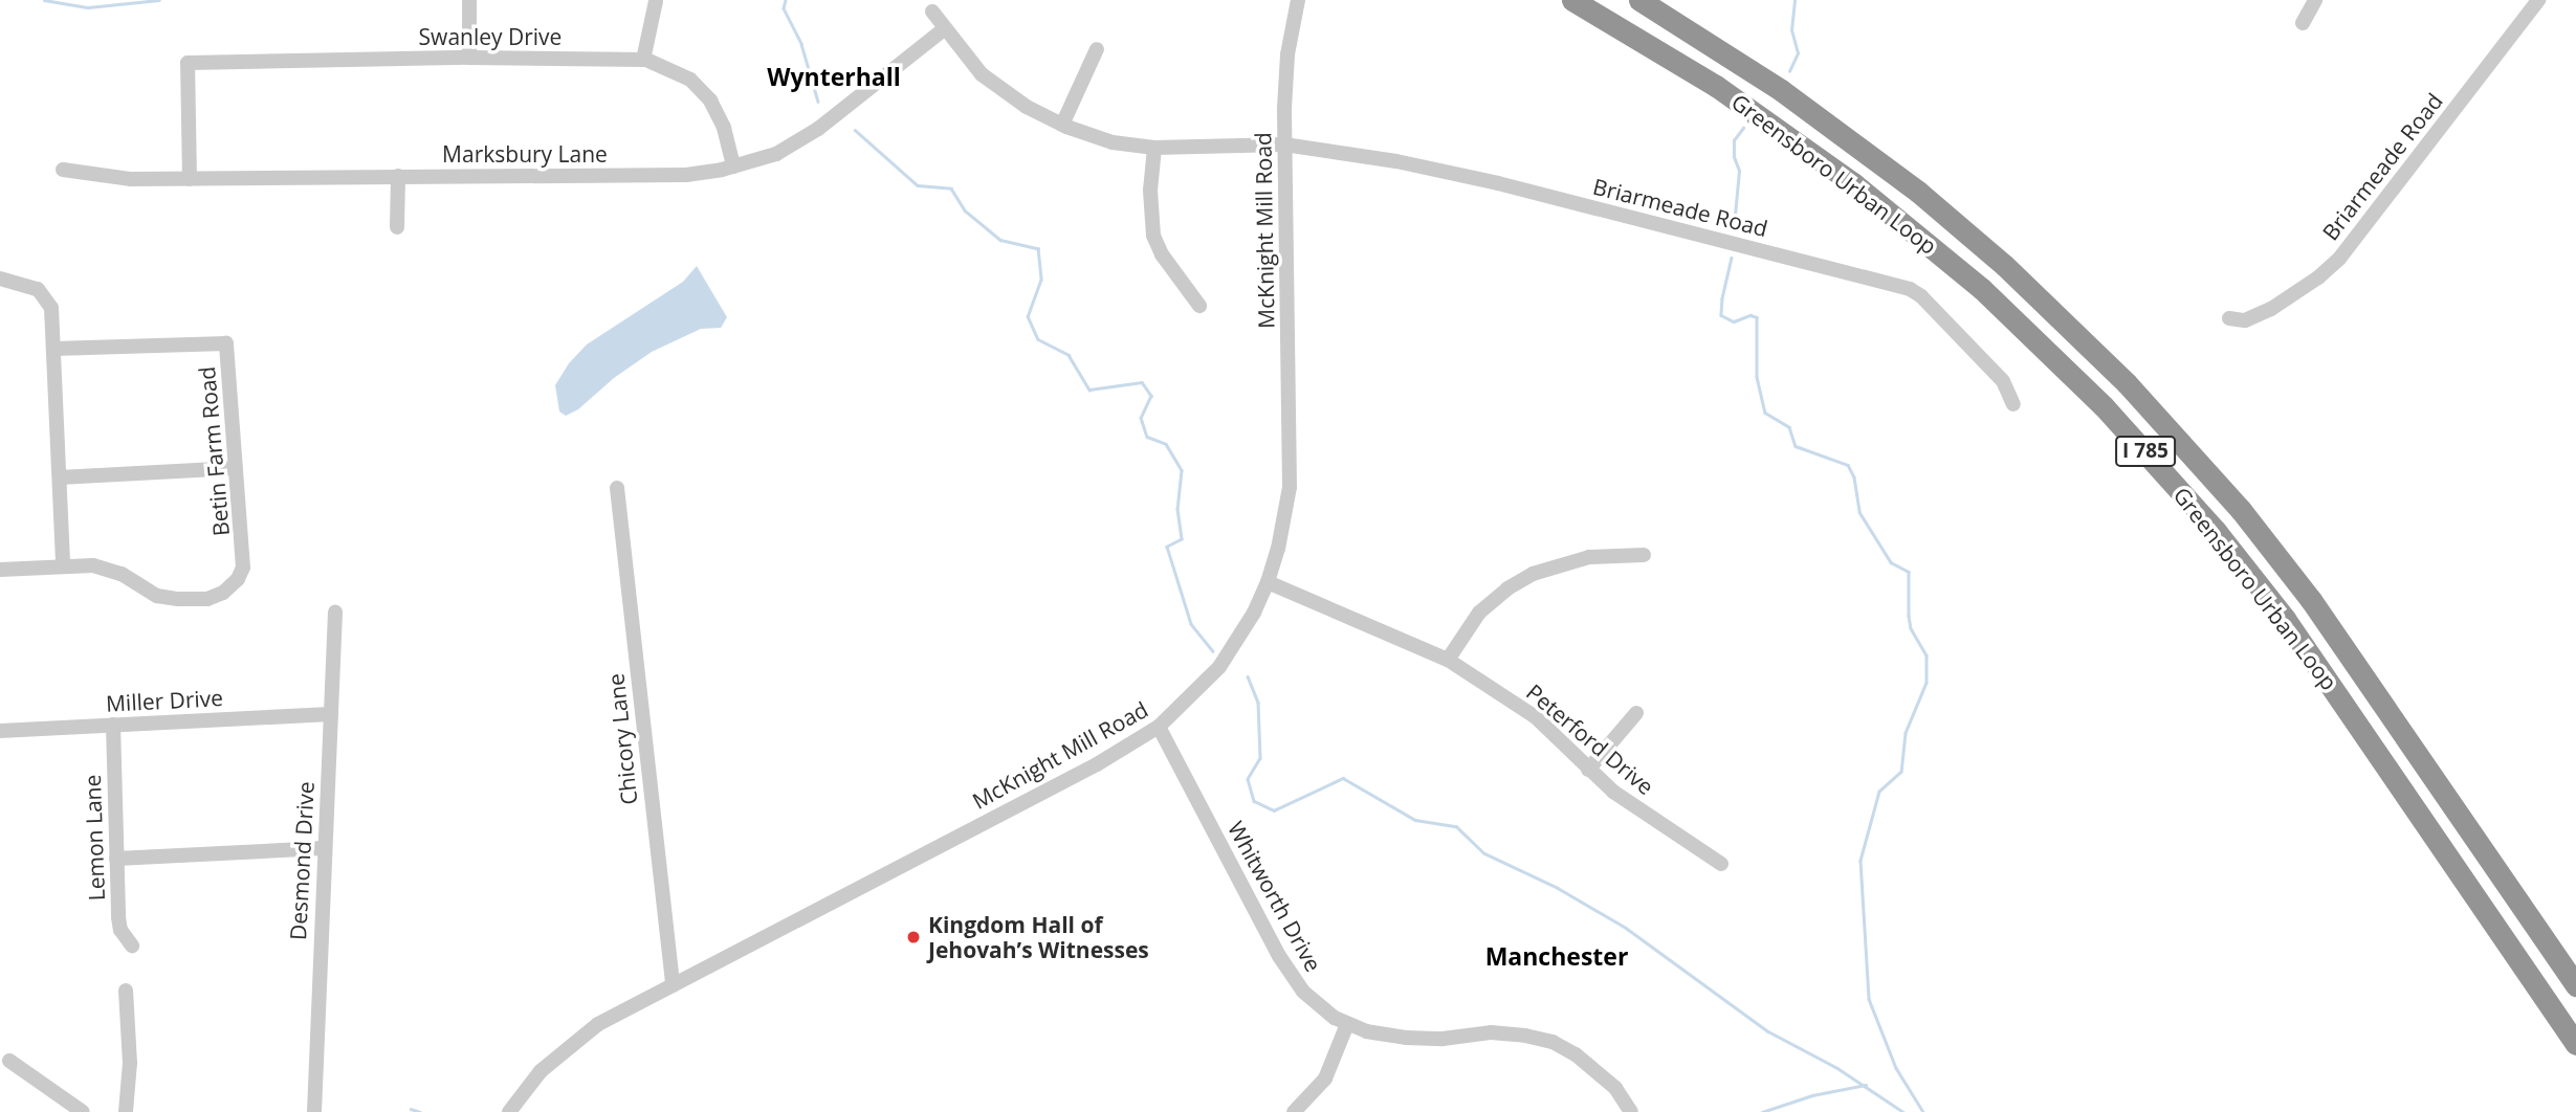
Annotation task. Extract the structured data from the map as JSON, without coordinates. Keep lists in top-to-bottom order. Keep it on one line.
{"streets":{"highway":["Greensboro Urban Loop","I 785"],"street":["Swanley Drive","Marksbury Lane","Briarmeade Road","McKnight Mill Road","Betin Farm Road","Miller Drive","Chicory Lane","Peterford Drive","Lemon Lane","Desmond Drive","Whitworth Drive"]},"crossings":[["Swanley Drive","Marksbury Lane"],["Marksbury Lane","Briarmeade Road"],["Briarmeade Road","McKnight Mill Road"],["McKnight Mill Road","Chicory Lane"],["McKnight Mill Road","Peterford Drive"],["McKnight Mill Road","Whitworth Drive"],["Miller Drive","Lemon Lane"],["Miller Drive","Desmond Drive"]],"districts":["Wynterhall","Manchester"],"places":["Kingdom Hall of Jehovah’s Witnesses"]}
